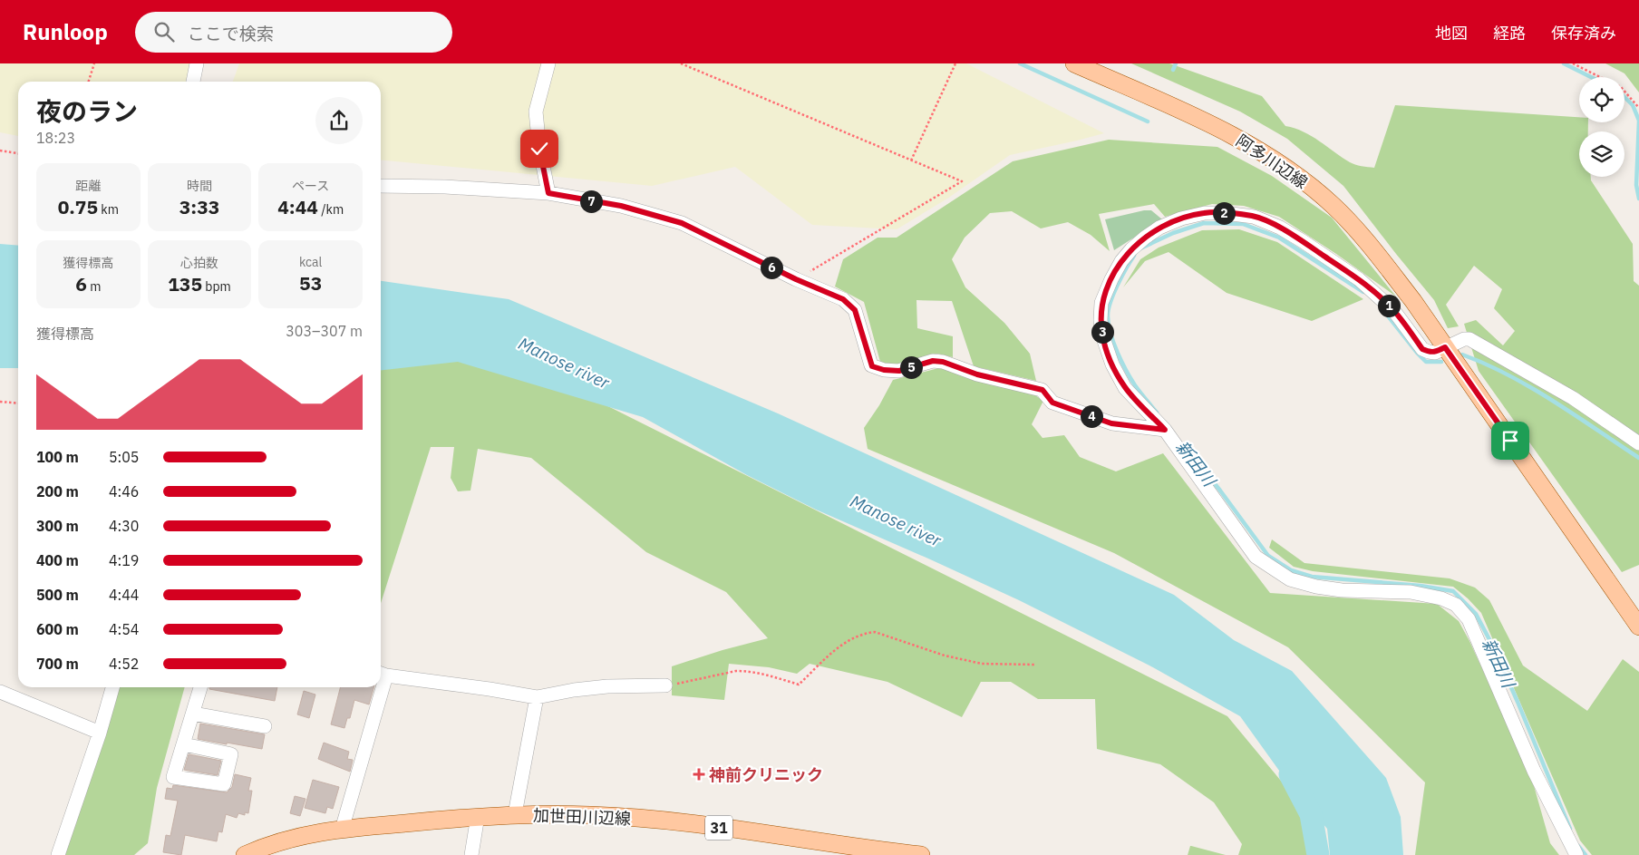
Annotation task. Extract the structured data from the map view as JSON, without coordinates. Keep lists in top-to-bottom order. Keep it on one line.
{"streets":{"main road":["阿多川辺線","加世田川辺線","31"]},"water":["Manose river","新田川"],"places":{"health":["神前クリニック"]},"page":{"header":"Runloop","search":"ここで検索","nav":["地図","経路","保存済み"],"heading":["夜のラン","18:23"],"stats":[["距離","0.75 km"],["時間","3:33"],["ペース","4:44 /km"],["獲得標高","6 m"],["心拍数","135 bpm"],["kcal","53"]],"pins":["7","2","6","1","3","5","4"],"chart":["獲得標高","303–307 m"],"list":[{"name":"100 m","note":"5:05"},{"name":"200 m","note":"4:46"},{"name":"300 m","note":"4:30"},{"name":"400 m","note":"4:19"},{"name":"500 m","note":"4:44"},{"name":"600 m","note":"4:54"},{"name":"700 m","note":"4:52"}]}}
